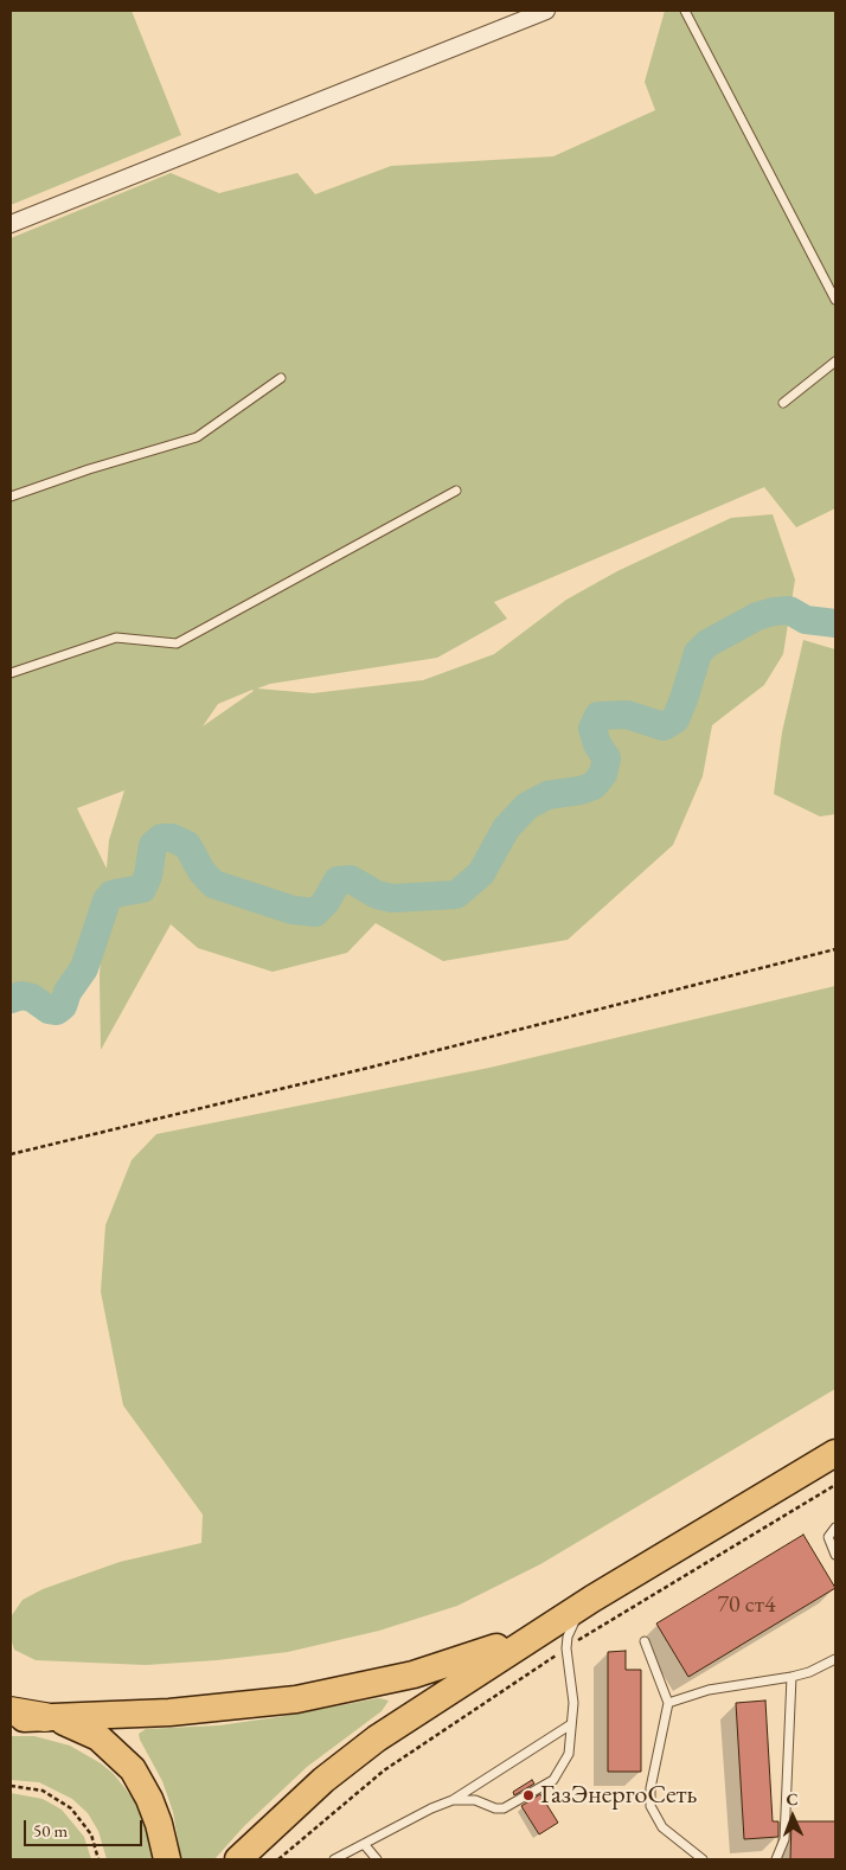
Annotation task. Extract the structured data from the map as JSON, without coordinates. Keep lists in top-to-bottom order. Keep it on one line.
{"places":["ГазЭнергоСеть"],"house_numbers":["70 ст4"],"scale_bar":"50 m","north":"top"}
